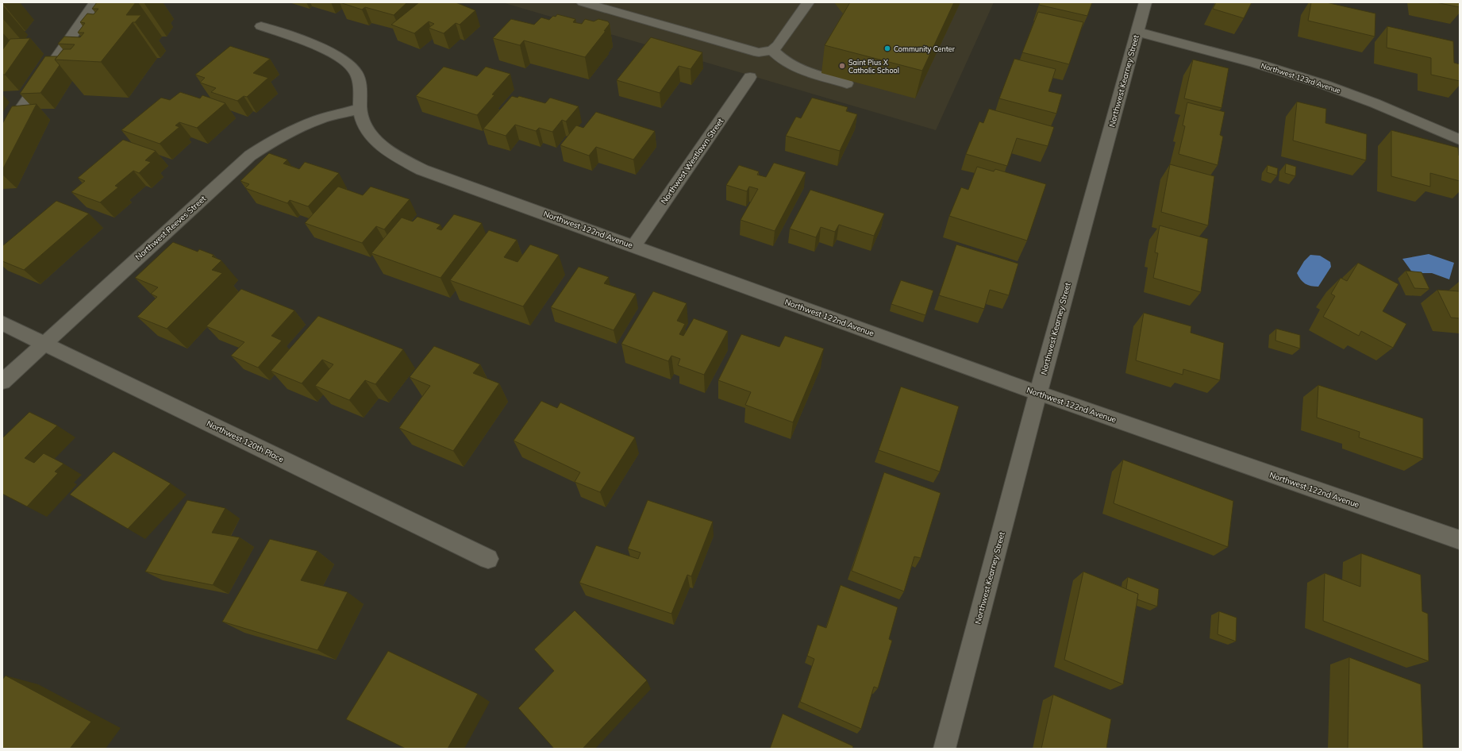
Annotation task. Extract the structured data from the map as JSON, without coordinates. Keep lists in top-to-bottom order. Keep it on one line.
{"streets":{"street":["Northwest 123rd Avenue","Northwest Kearney Street","Northwest Westlawn Street","Northwest Reeves Street","Northwest 122nd Avenue","Northwest 120th Place"]},"crossings":[["Northwest 123rd Avenue","Northwest Kearney Street"],["Northwest Kearney Street","Northwest 122nd Avenue"],["Northwest Westlawn Street","Northwest 122nd Avenue"],["Northwest Reeves Street","Northwest 122nd Avenue"],["Northwest Reeves Street","Northwest 120th Place"]],"places":["Community Center","Saint Pius X Catholic School"]}
